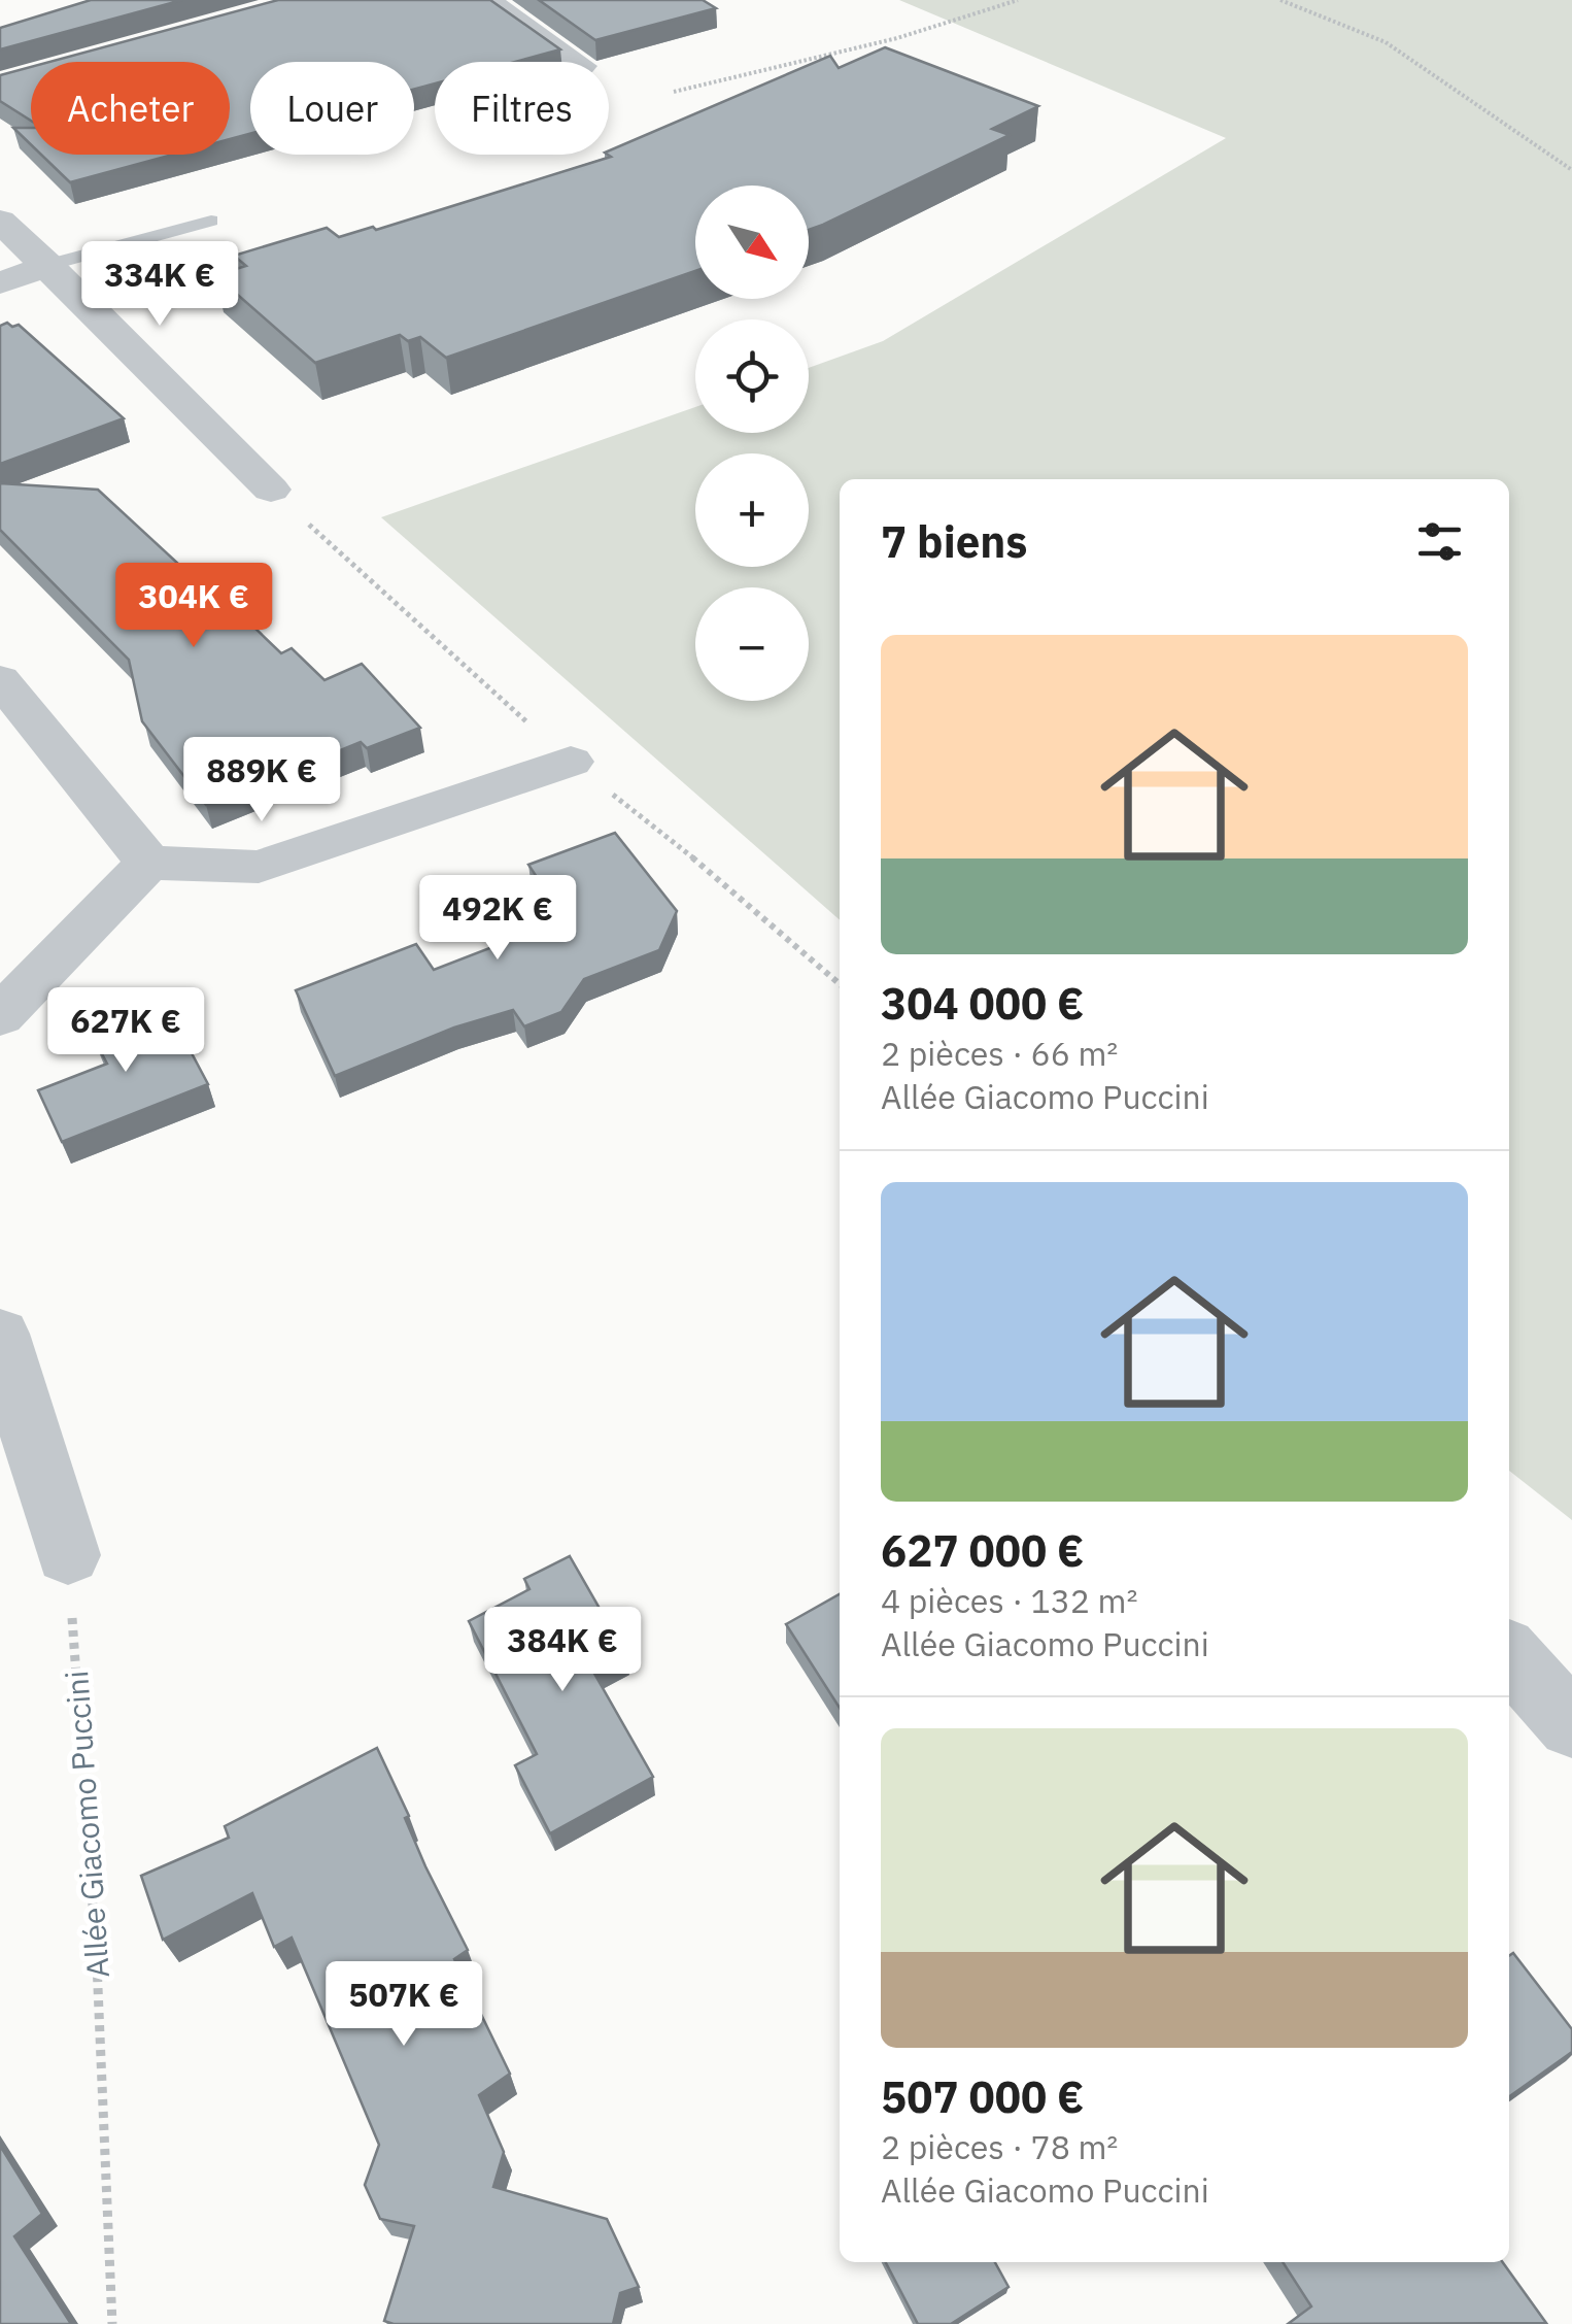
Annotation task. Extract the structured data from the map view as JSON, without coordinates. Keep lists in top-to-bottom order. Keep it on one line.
{"streets":{"path":["Allée Giacomo Puccini"]},"north":"bottom right","page":{"chip":["Acheter","Louer","Filtres"],"map_buttons":["+","−"],"price":["334K €","304K €","889K €","492K €","627K €","384K €","507K €"],"heading":"7 biens","list":[{"name":"304 000 €","note":"2 pièces · 66 m² · Allée Giacomo Puccini"},{"name":"627 000 €","note":"4 pièces · 132 m² · Allée Giacomo Puccini"},{"name":"507 000 €","note":"2 pièces · 78 m² · Allée Giacomo Puccini"}]}}
